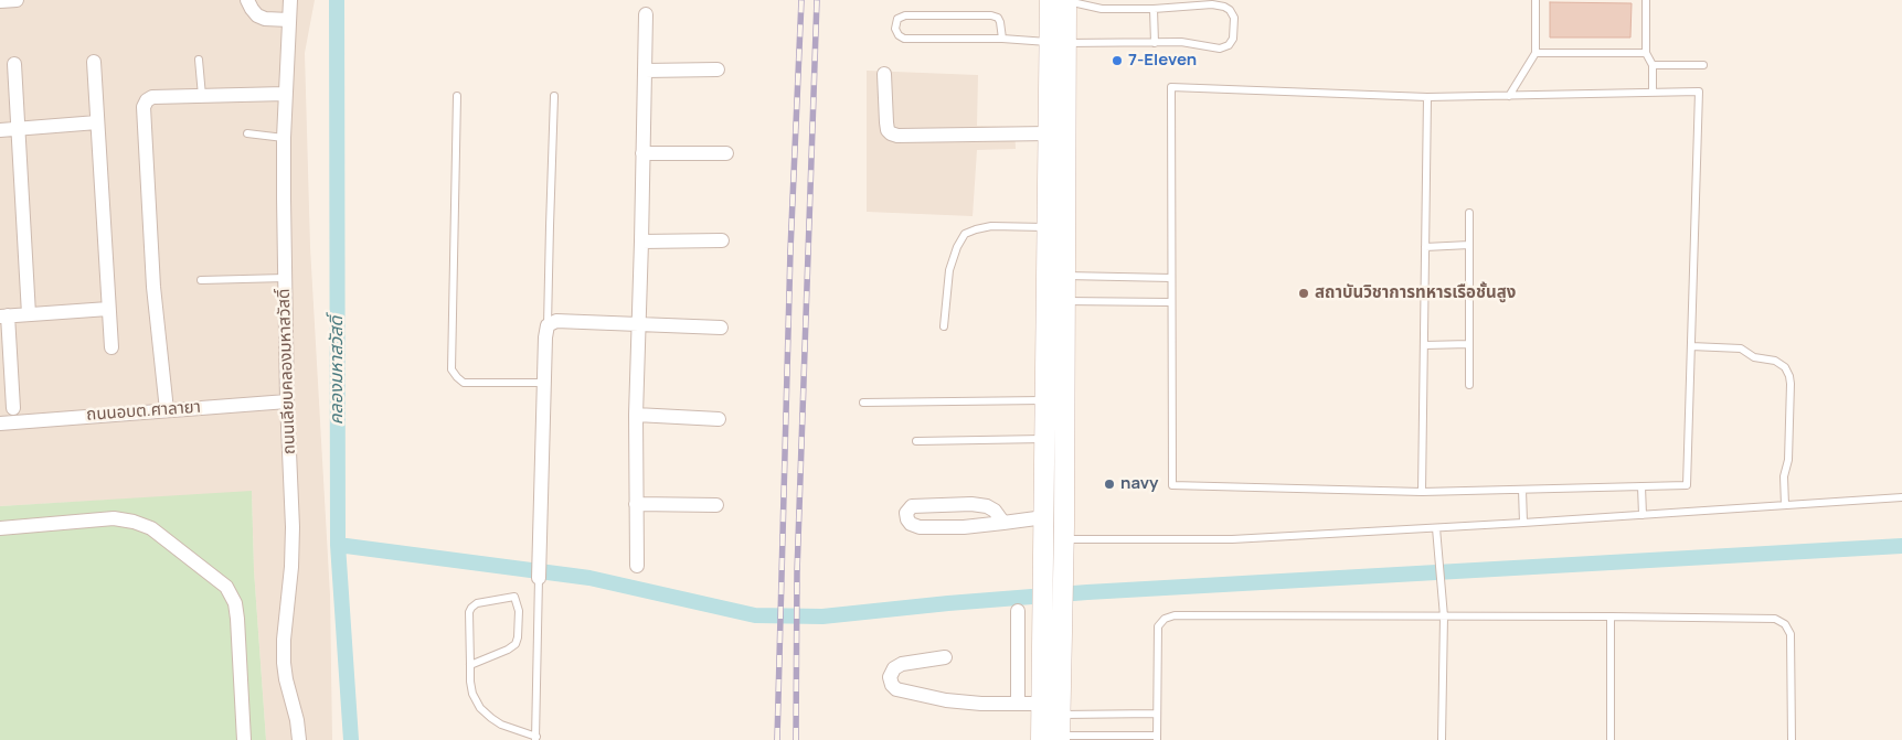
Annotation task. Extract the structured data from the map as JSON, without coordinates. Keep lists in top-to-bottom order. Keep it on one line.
{"streets":{"street":["ถนนเลียบคลองมหาสวัสดิ์","ถนนอบต.ศาลายา"]},"crossings":[["ถนนเลียบคลองมหาสวัสดิ์","ถนนอบต.ศาลายา"]],"water":["คลองมหาสวัสดิ์"],"places":["7-Eleven","สถาบันวิชาการทหารเรือชั้นสูง","navy"]}
